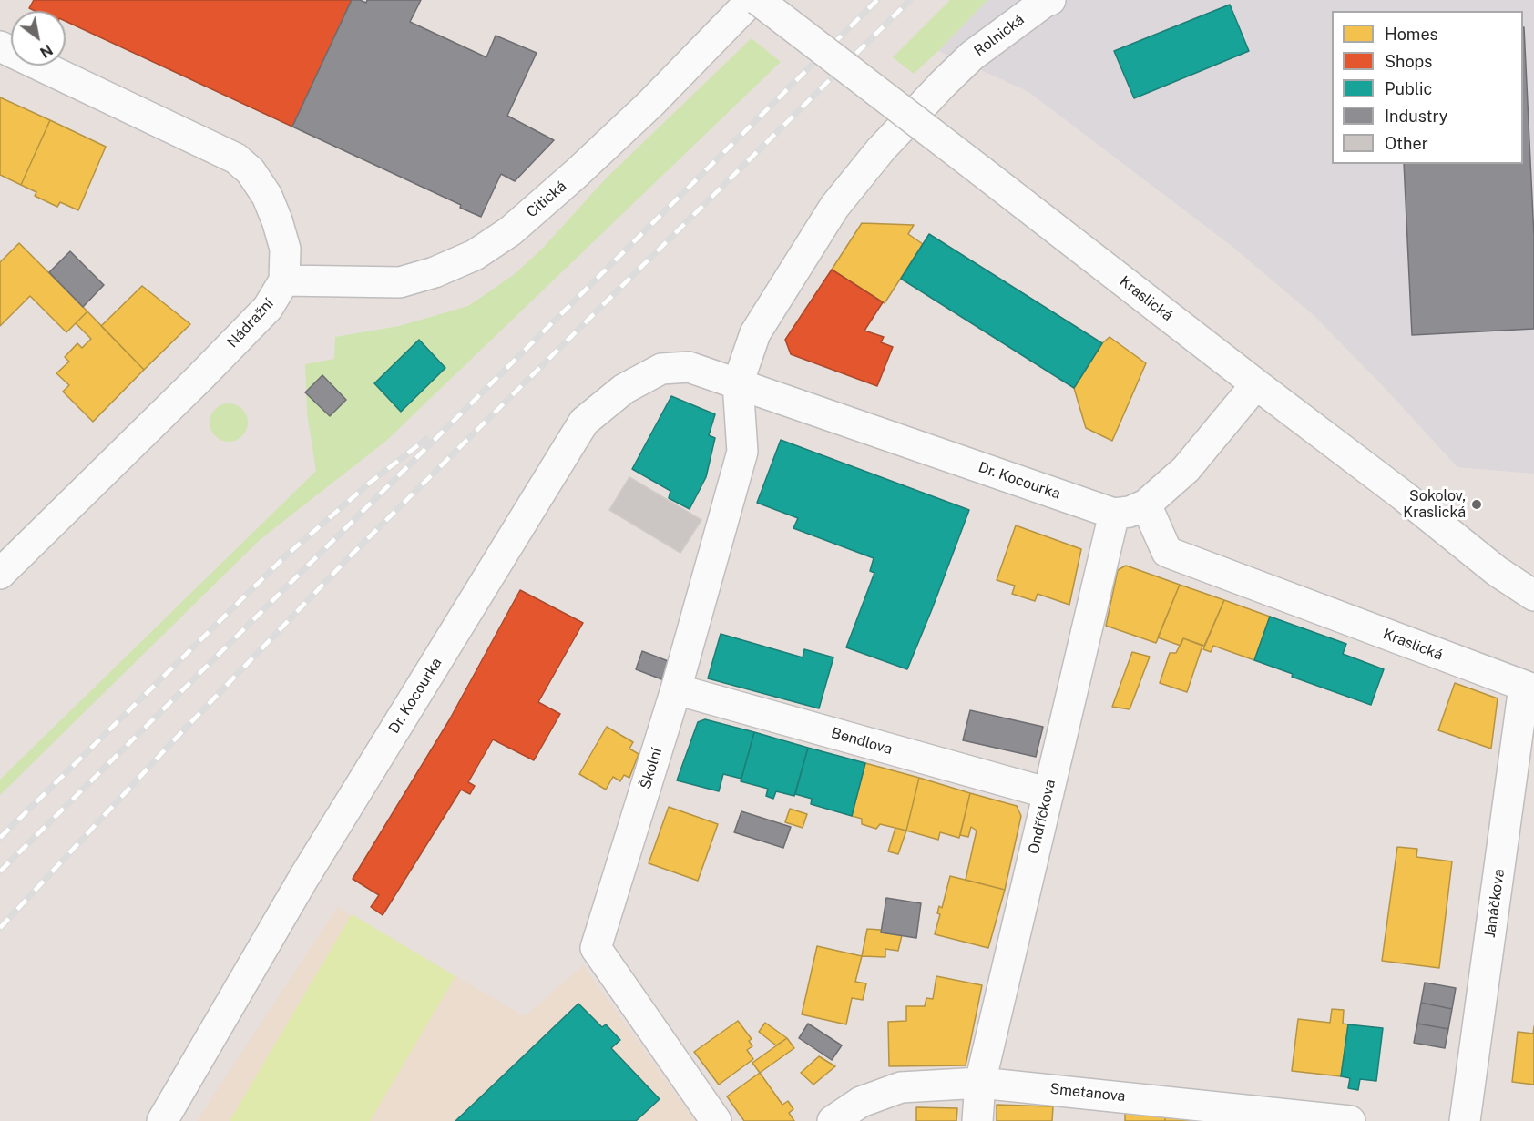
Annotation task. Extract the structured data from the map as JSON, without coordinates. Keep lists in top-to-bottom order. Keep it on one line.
{"streets":{"street":["Rolnická","Citická","Kraslická","Nádražní","Dr. Kocourka","Bendlova","Školní","Ondříčkova","Janáčkova","Smetanova"]},"crossings":[["Rolnická","Dr. Kocourka"],["Rolnická","Školní"],["Citická","Nádražní"],["Kraslická","Janáčkova"],["Dr. Kocourka","Školní"],["Dr. Kocourka","Ondříčkova"],["Bendlova","Školní"],["Bendlova","Ondříčkova"],["Ondříčkova","Smetanova"]],"places":["Sokolov, Kraslická"],"legend":["Homes","Shops","Public","Industry","Other"],"north":"bottom right"}
